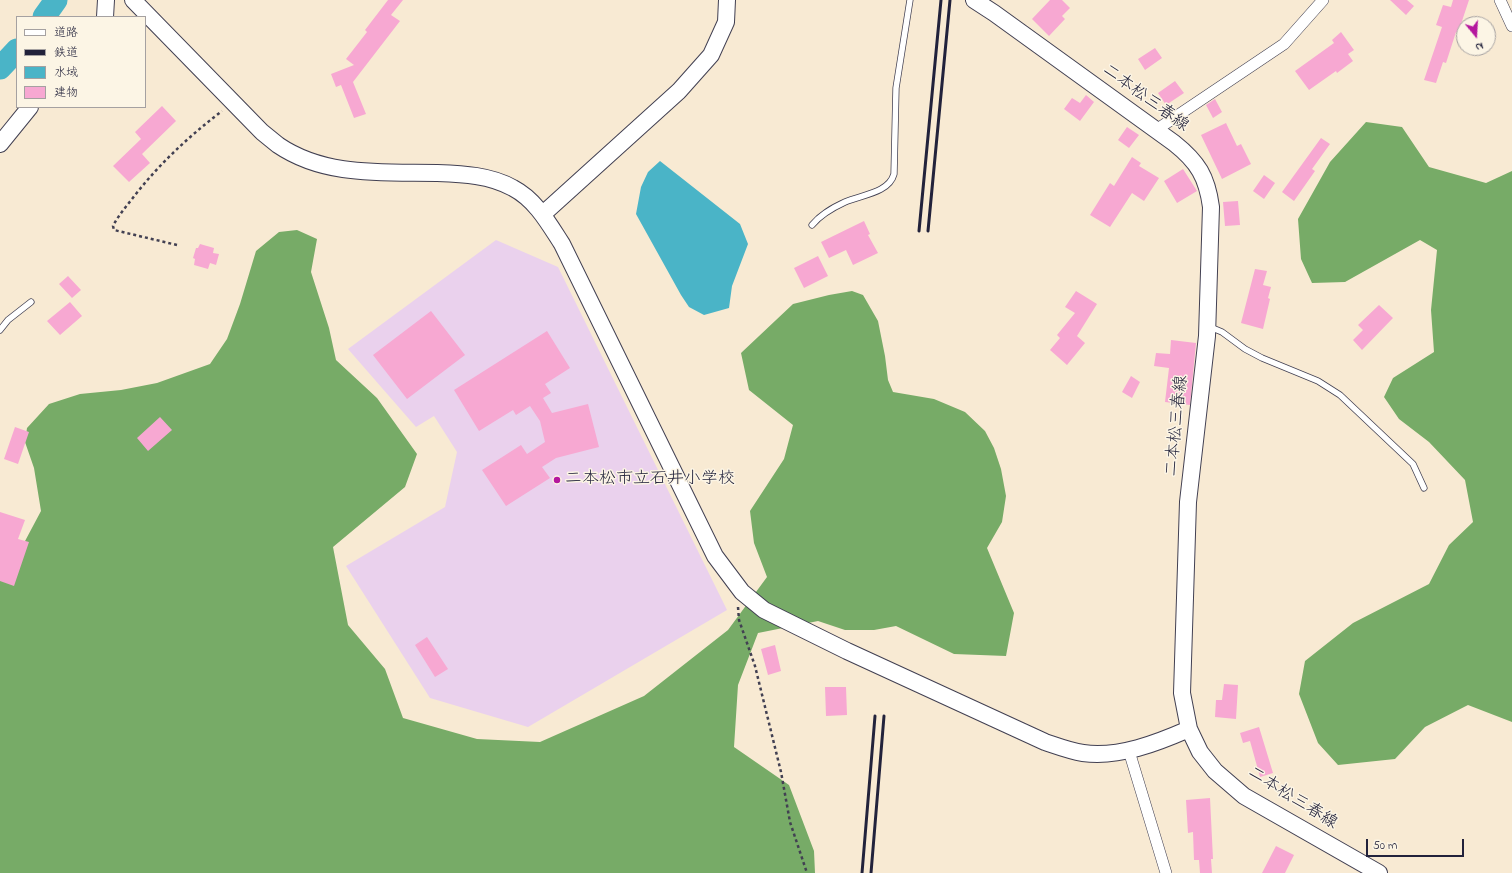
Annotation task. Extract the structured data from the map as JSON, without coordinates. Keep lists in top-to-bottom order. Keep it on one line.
{"streets":{"street":["二本松三春線"]},"places":["二本松市立石井小学校"],"legend":["道路","鉄道","水域","建物"],"scale_bar":"50 m","north":"bottom"}
